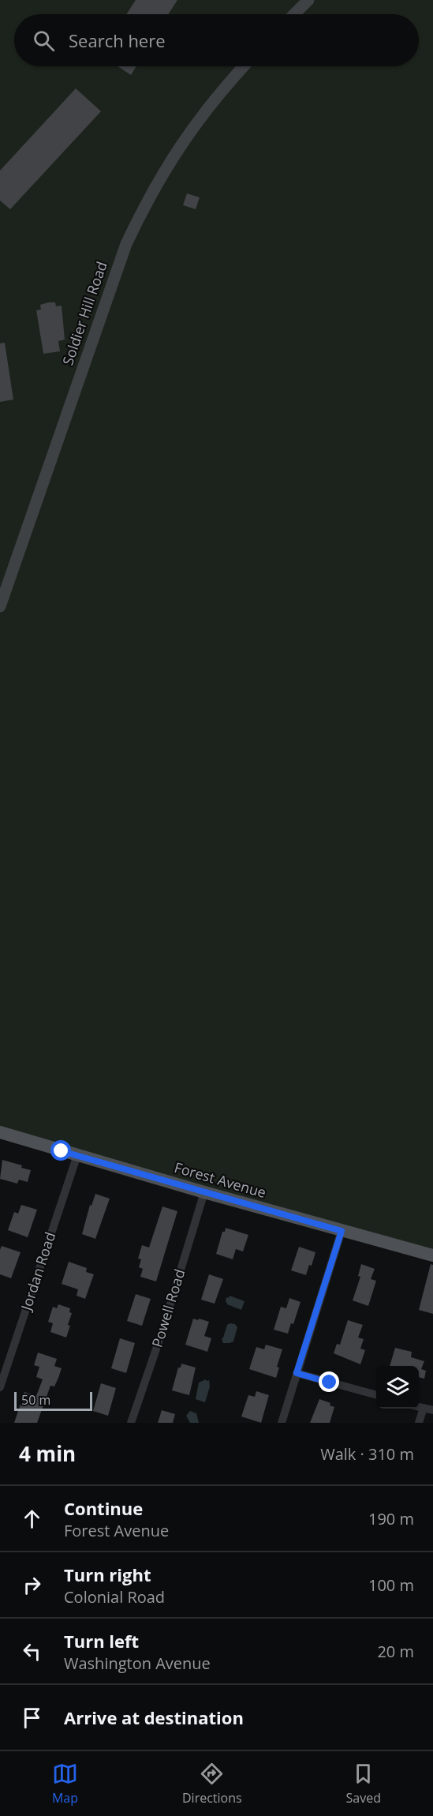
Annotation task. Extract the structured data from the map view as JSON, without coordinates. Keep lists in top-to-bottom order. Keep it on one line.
{"streets":{"main road":["Forest Avenue"],"street":["Soldier Hill Road","Jordan Road","Powell Road"]},"crossings":[["Forest Avenue","Jordan Road"],["Forest Avenue","Powell Road"]],"scale_bar":"50 m","page":{"search":"Search here","scale":"50 m","heading":["4 min","Walk · 310 m"],"list":[["Continue","Forest Avenue","190 m"],["Turn right","Colonial Road","100 m"],["Turn left","Washington Avenue","20 m"],"Arrive at destination"],"nav":["Map","Directions","Saved"]}}
